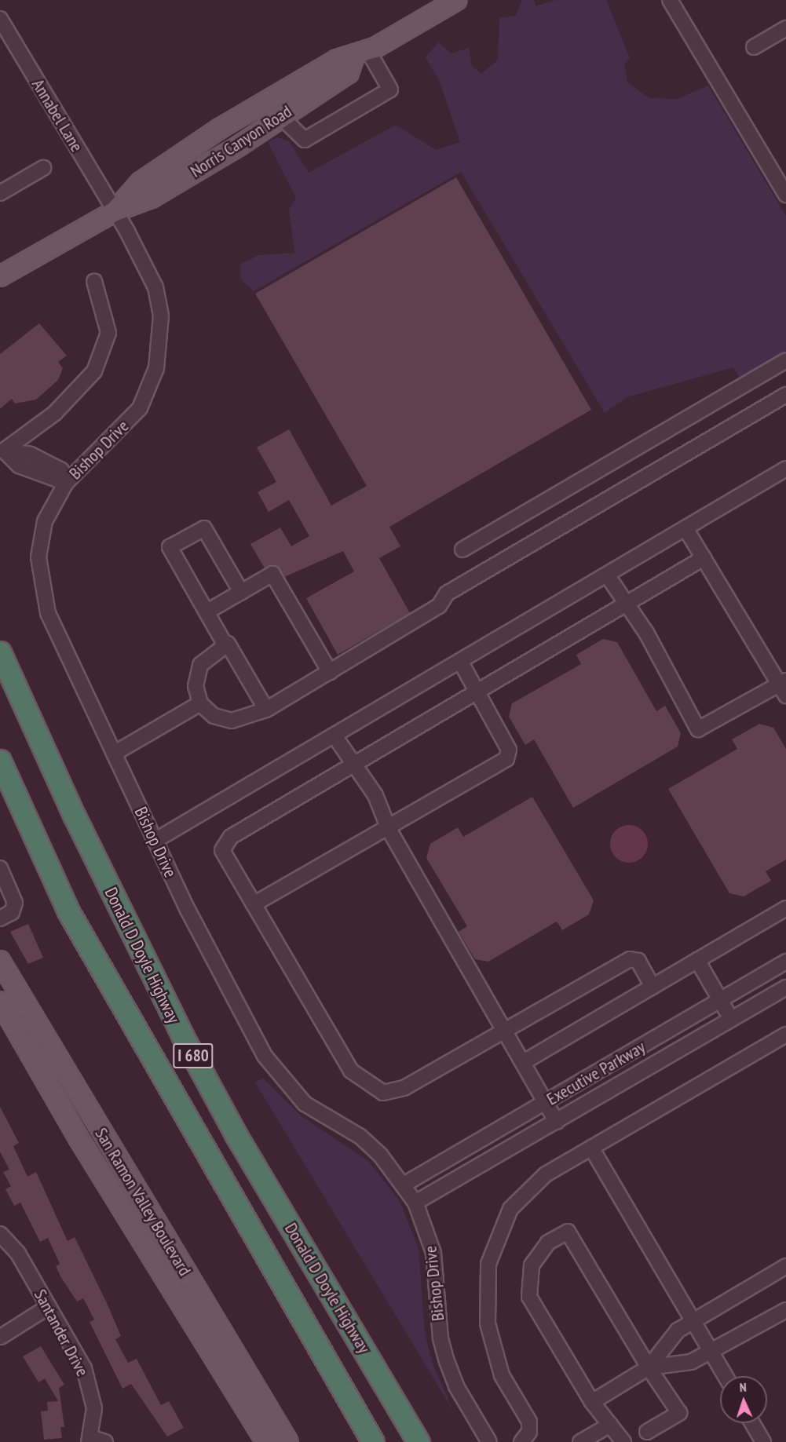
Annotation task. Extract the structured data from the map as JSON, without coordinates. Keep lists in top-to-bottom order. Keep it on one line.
{"streets":{"highway":["Donald D Doyle Highway","I 680"],"main road":["Norris Canyon Road","San Ramon Valley Boulevard"],"street":["Annabel Lane","Bishop Drive","Executive Parkway","Santander Drive"]},"crossings":[["Annabel Lane","Norris Canyon Road"],["Annabel Lane","Bishop Drive"],["Norris Canyon Road","Bishop Drive"],["Bishop Drive","Executive Parkway"]],"north":"top"}
